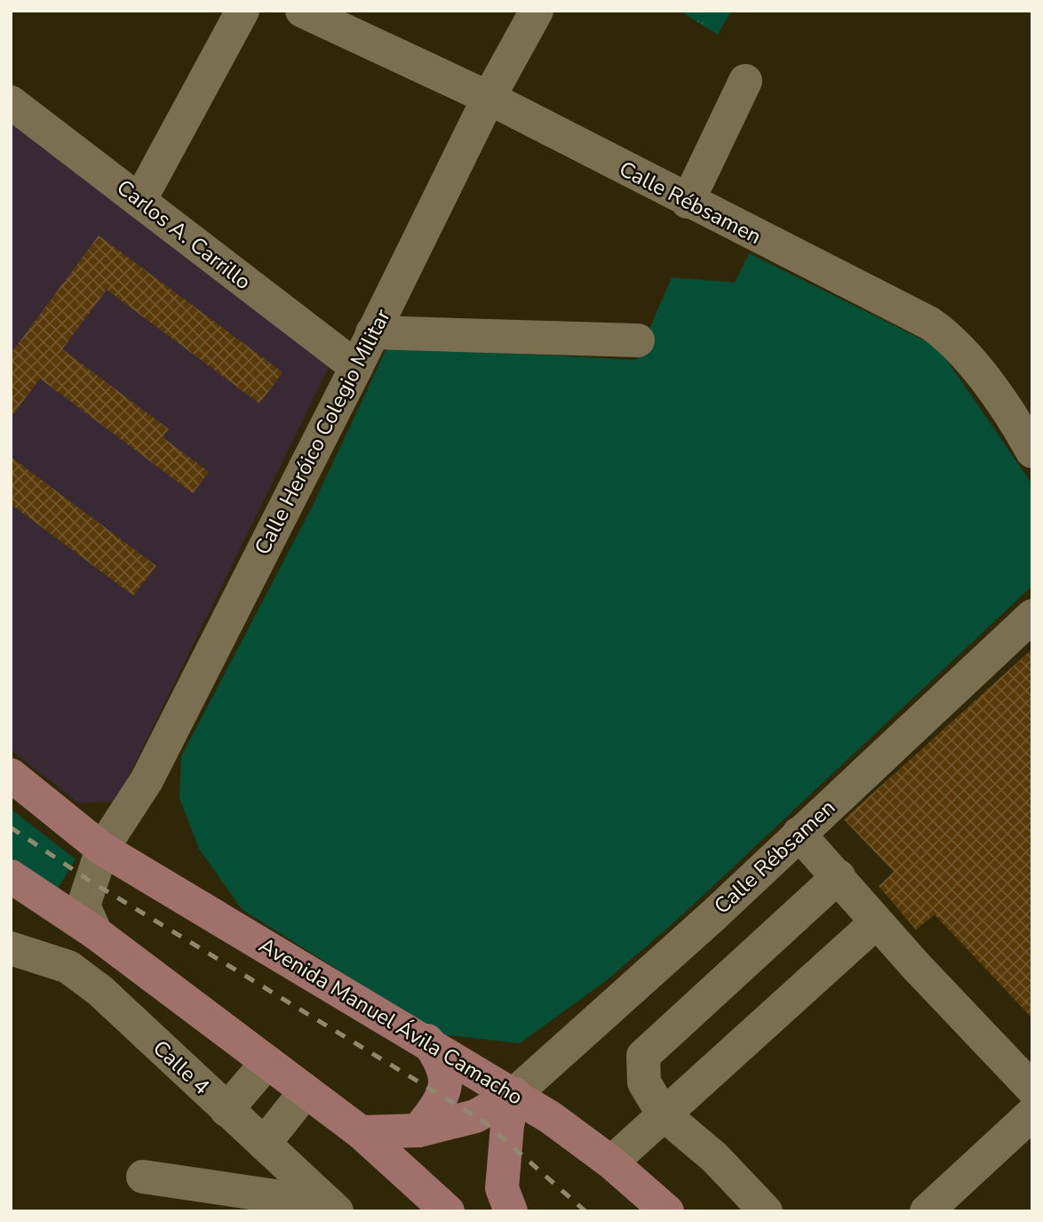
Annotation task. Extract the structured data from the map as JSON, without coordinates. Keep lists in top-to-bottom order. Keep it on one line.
{"streets":{"main road":["Avenida Manuel Ávila Camacho"],"street":["Calle Rébsamen","Carlos A. Carrillo","Calle Heróico Colegio Militar","Calle 4"]},"crossings":[["Calle Rébsamen","Calle Heróico Colegio Militar"],["Calle Rébsamen","Avenida Manuel Ávila Camacho"],["Carlos A. Carrillo","Calle Heróico Colegio Militar"],["Calle Heróico Colegio Militar","Avenida Manuel Ávila Camacho"]]}
